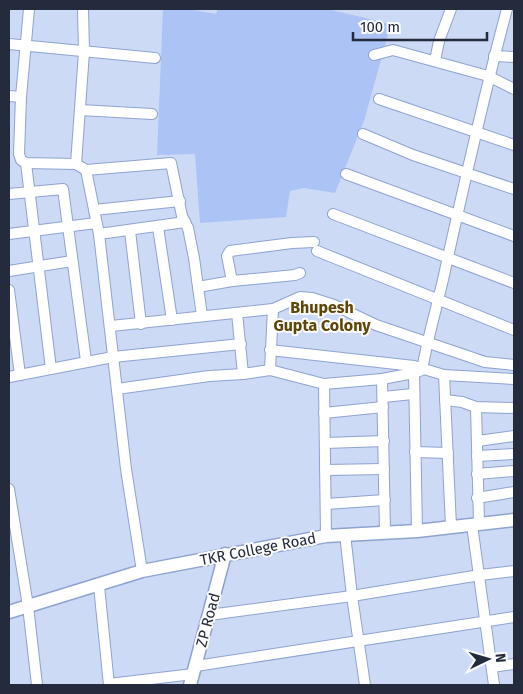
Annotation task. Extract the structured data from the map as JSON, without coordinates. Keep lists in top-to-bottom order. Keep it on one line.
{"streets":{"street":["TKR College Road","ZP Road"]},"crossings":[["TKR College Road","ZP Road"]],"districts":["Bhupesh Gupta Colony"],"scale_bar":"100 m","north":"right"}
